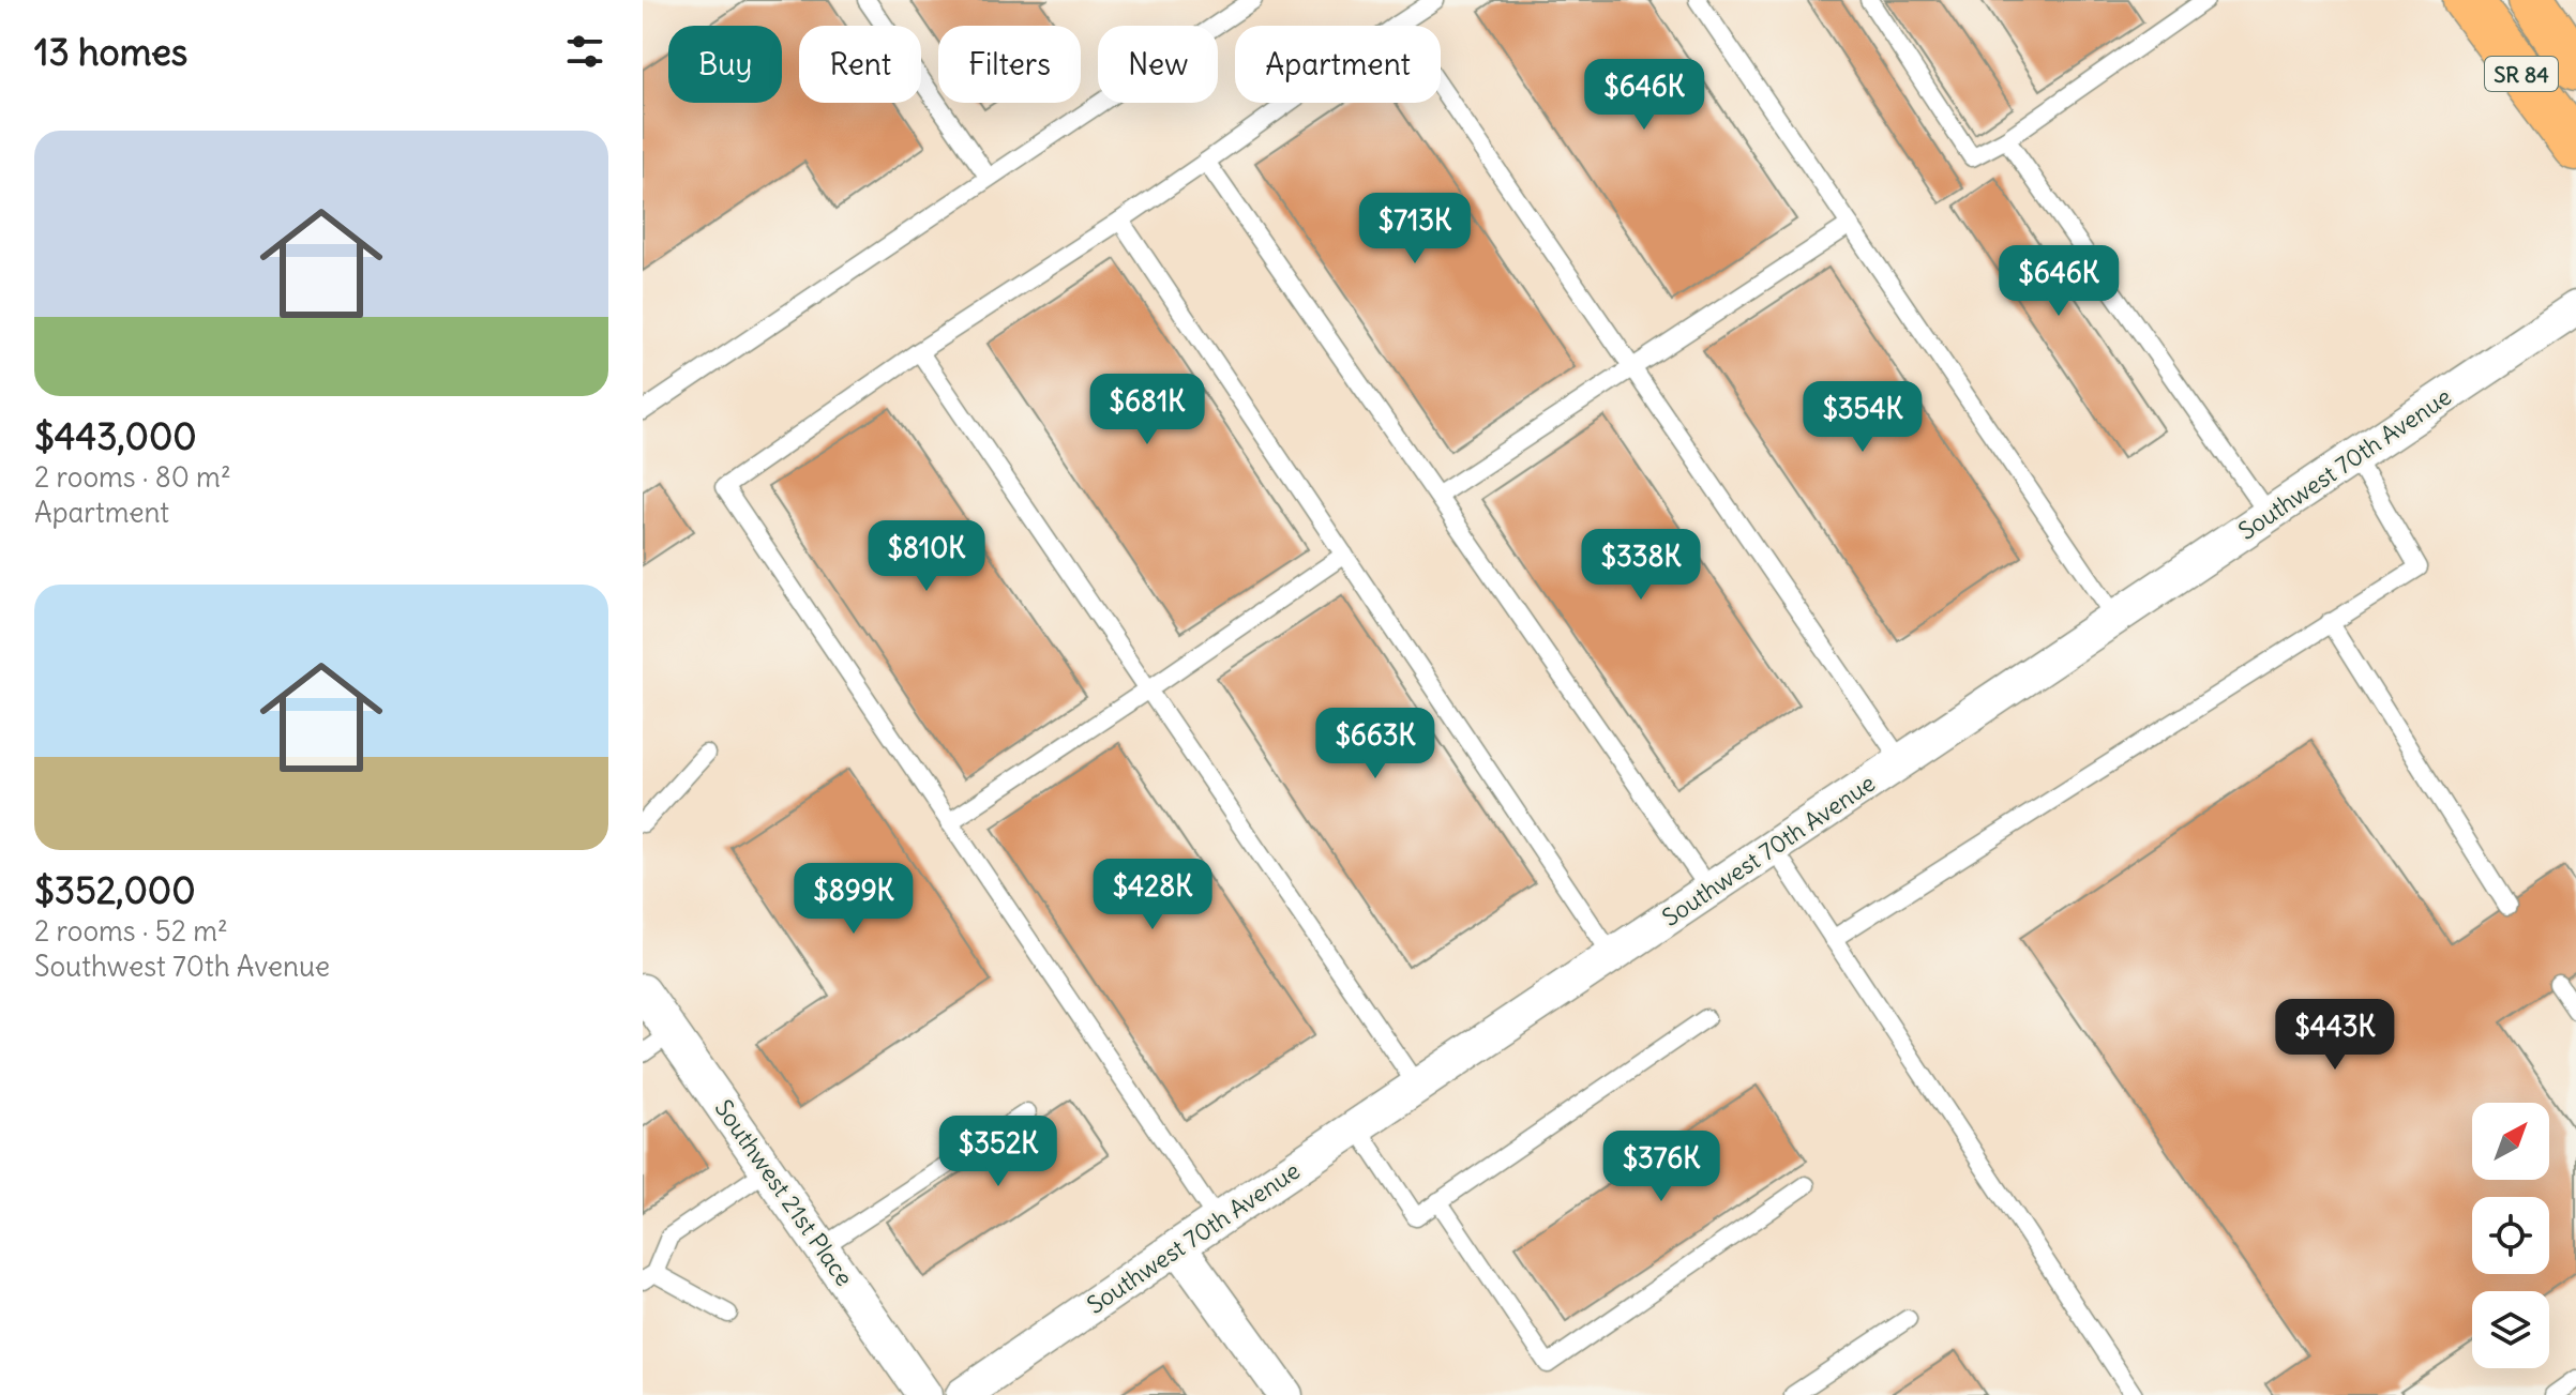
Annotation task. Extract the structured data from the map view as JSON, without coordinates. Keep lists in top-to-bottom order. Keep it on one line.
{"streets":{"main road":["SR 84"],"street":["Southwest 70th Avenue","Southwest 21st Place"]},"north":"top right","page":{"heading":"13 homes","chip":["Buy","Rent","Filters","New","Apartment"],"price":["$646K","$713K","$646K","$681K","$354K","$810K","$338K","$663K","$428K","$899K","$443K","$352K","$376K"],"list":[{"name":"$443,000","note":"2 rooms · 80 m² · Apartment"},{"name":"$352,000","note":"2 rooms · 52 m² · Southwest 70th Avenue"}]}}
